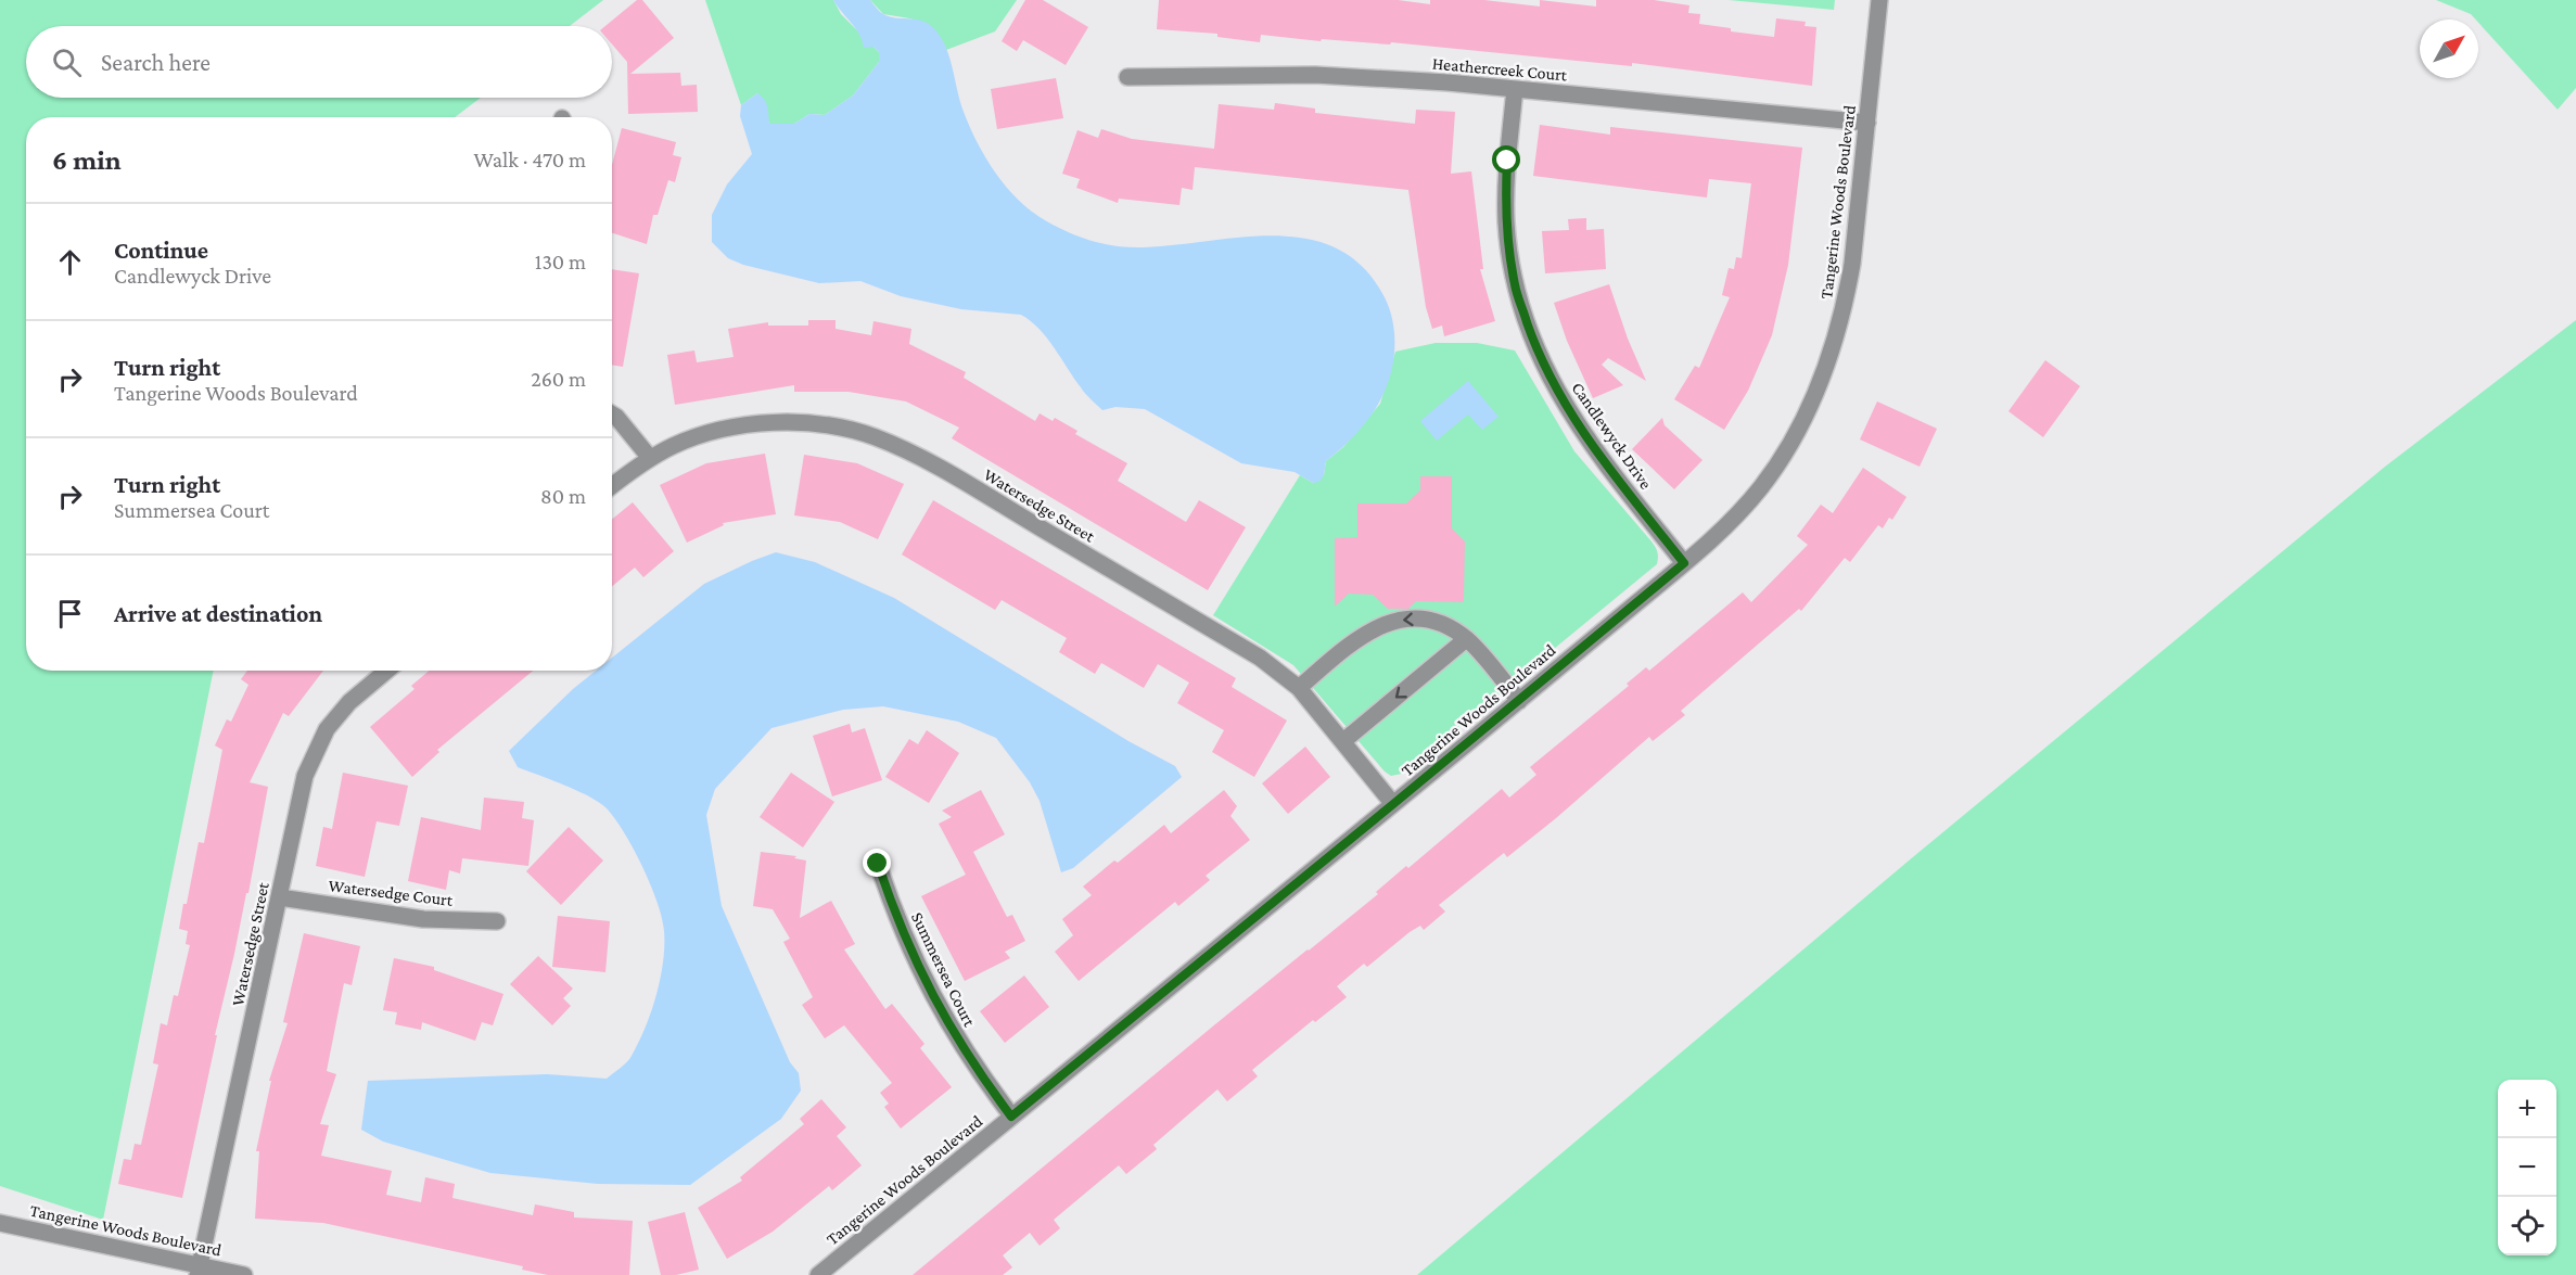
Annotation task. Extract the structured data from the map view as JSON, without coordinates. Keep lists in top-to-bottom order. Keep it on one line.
{"streets":{"street":["Heathercreek Court","Tangerine Woods Boulevard","Candlewyck Drive","Watersedge Street","Watersedge Court","Summersea Court"]},"crossings":[["Heathercreek Court","Tangerine Woods Boulevard"],["Heathercreek Court","Candlewyck Drive"],["Tangerine Woods Boulevard","Candlewyck Drive"],["Tangerine Woods Boulevard","Watersedge Street"],["Tangerine Woods Boulevard","Summersea Court"],["Watersedge Street","Watersedge Court"]],"north":"top right","page":{"search":"Search here","heading":["6 min","Walk · 470 m"],"list":[["Continue","Candlewyck Drive","130 m"],["Turn right","Tangerine Woods Boulevard","260 m"],["Turn right","Summersea Court","80 m"],"Arrive at destination"],"map_buttons":["+","−"]}}
